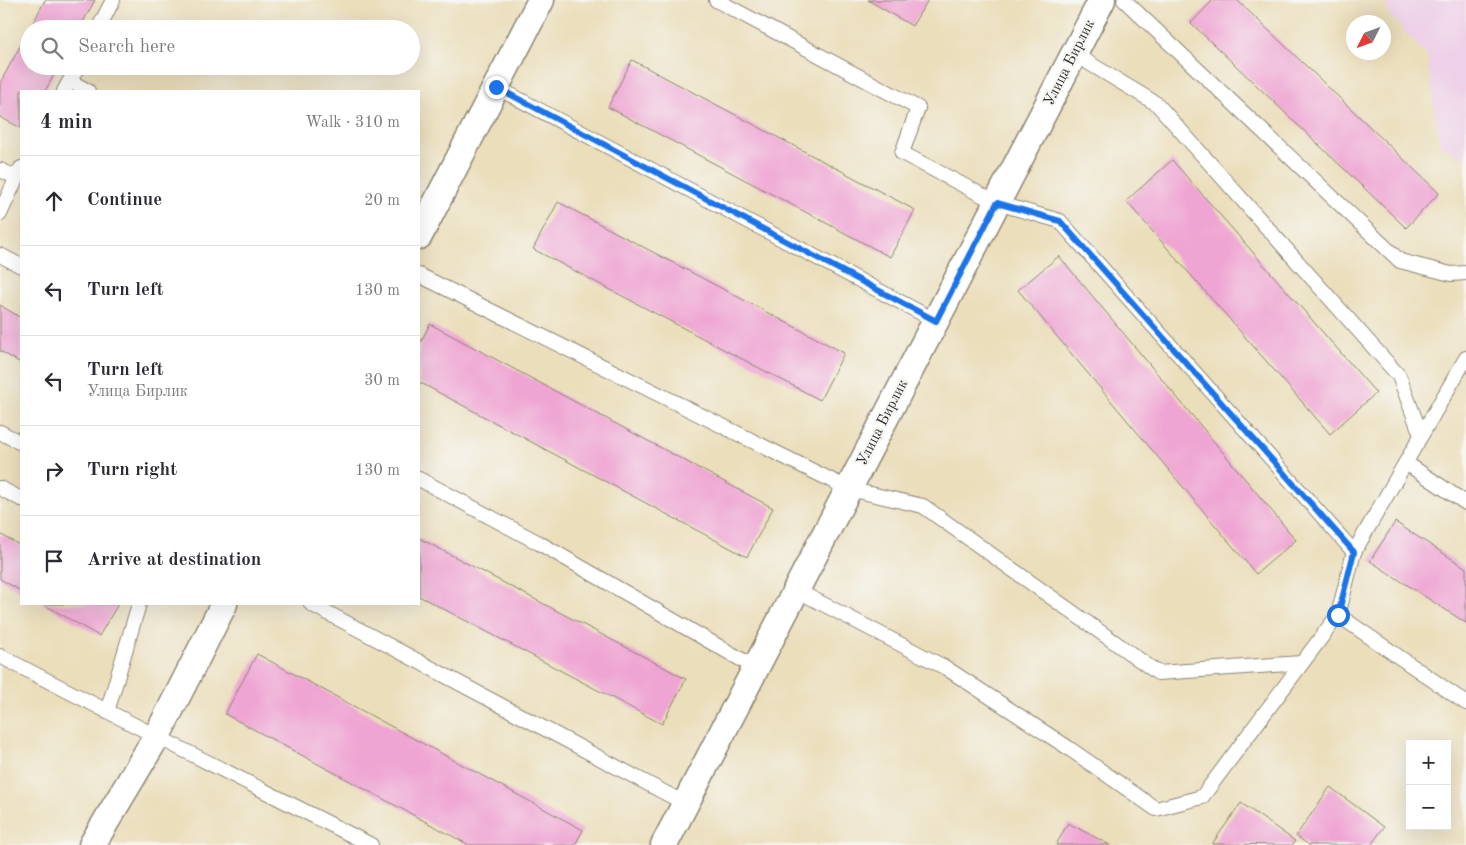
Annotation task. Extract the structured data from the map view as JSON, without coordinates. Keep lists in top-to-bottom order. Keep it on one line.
{"streets":{"street":["Улица Бирлик"]},"north":"bottom left","page":{"search":"Search here","heading":["4 min","Walk · 310 m"],"list":[["Continue","20 m"],["Turn left","130 m"],["Turn left","Улица Бирлик","30 m"],["Turn right","130 m"],"Arrive at destination"],"map_buttons":["+","−"]}}
